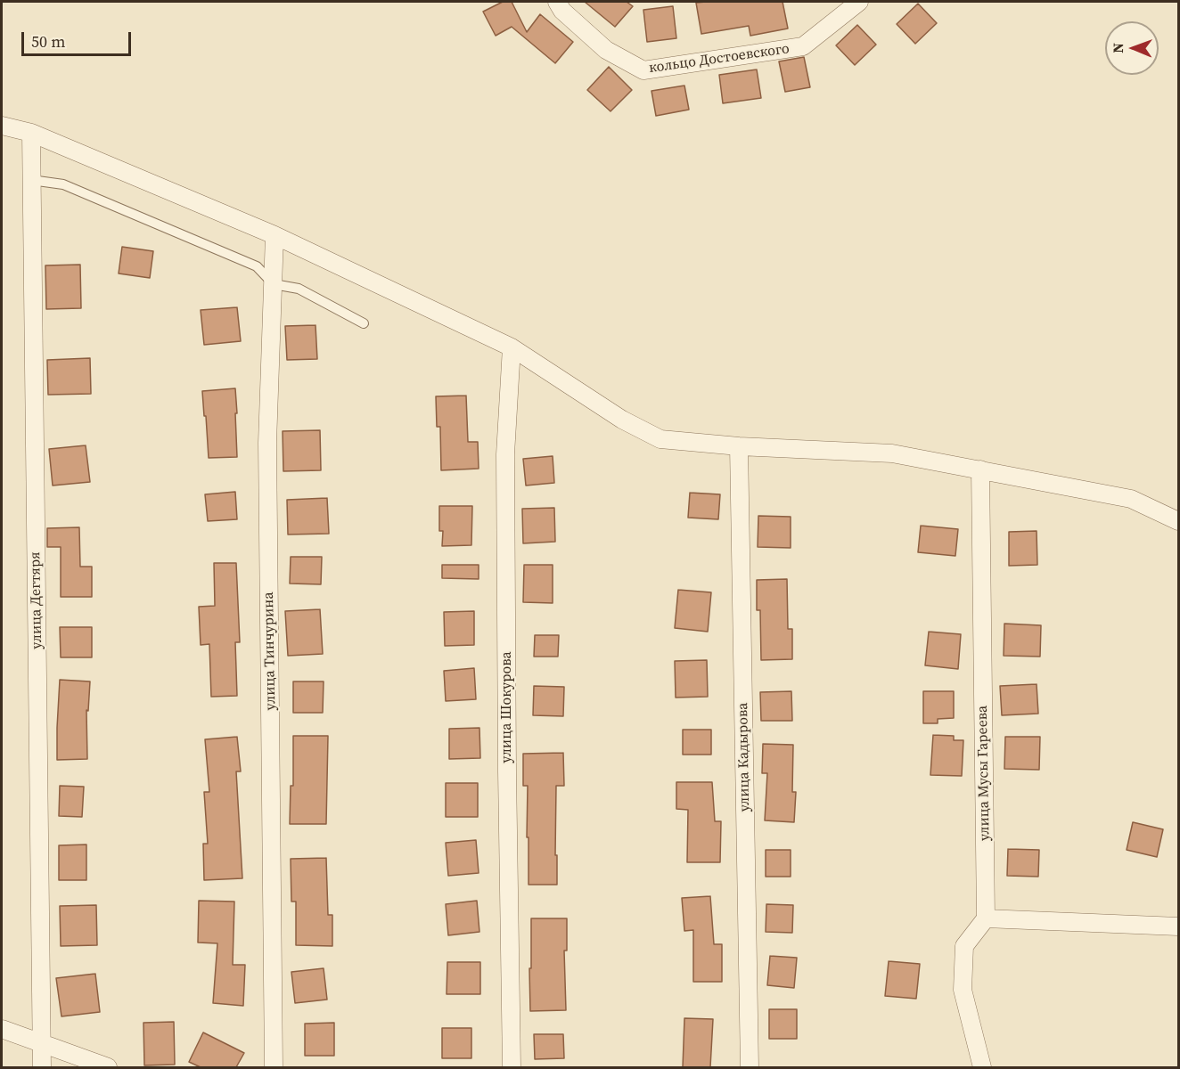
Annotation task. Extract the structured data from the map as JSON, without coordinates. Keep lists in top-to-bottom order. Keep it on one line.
{"streets":{"street":["кольцо Достоевского","улица Дегтяря","улица Тинчурина","улица Шокурова","улица Кадырова","улица Мусы Гареева"]},"scale_bar":"50 m","north":"left"}
